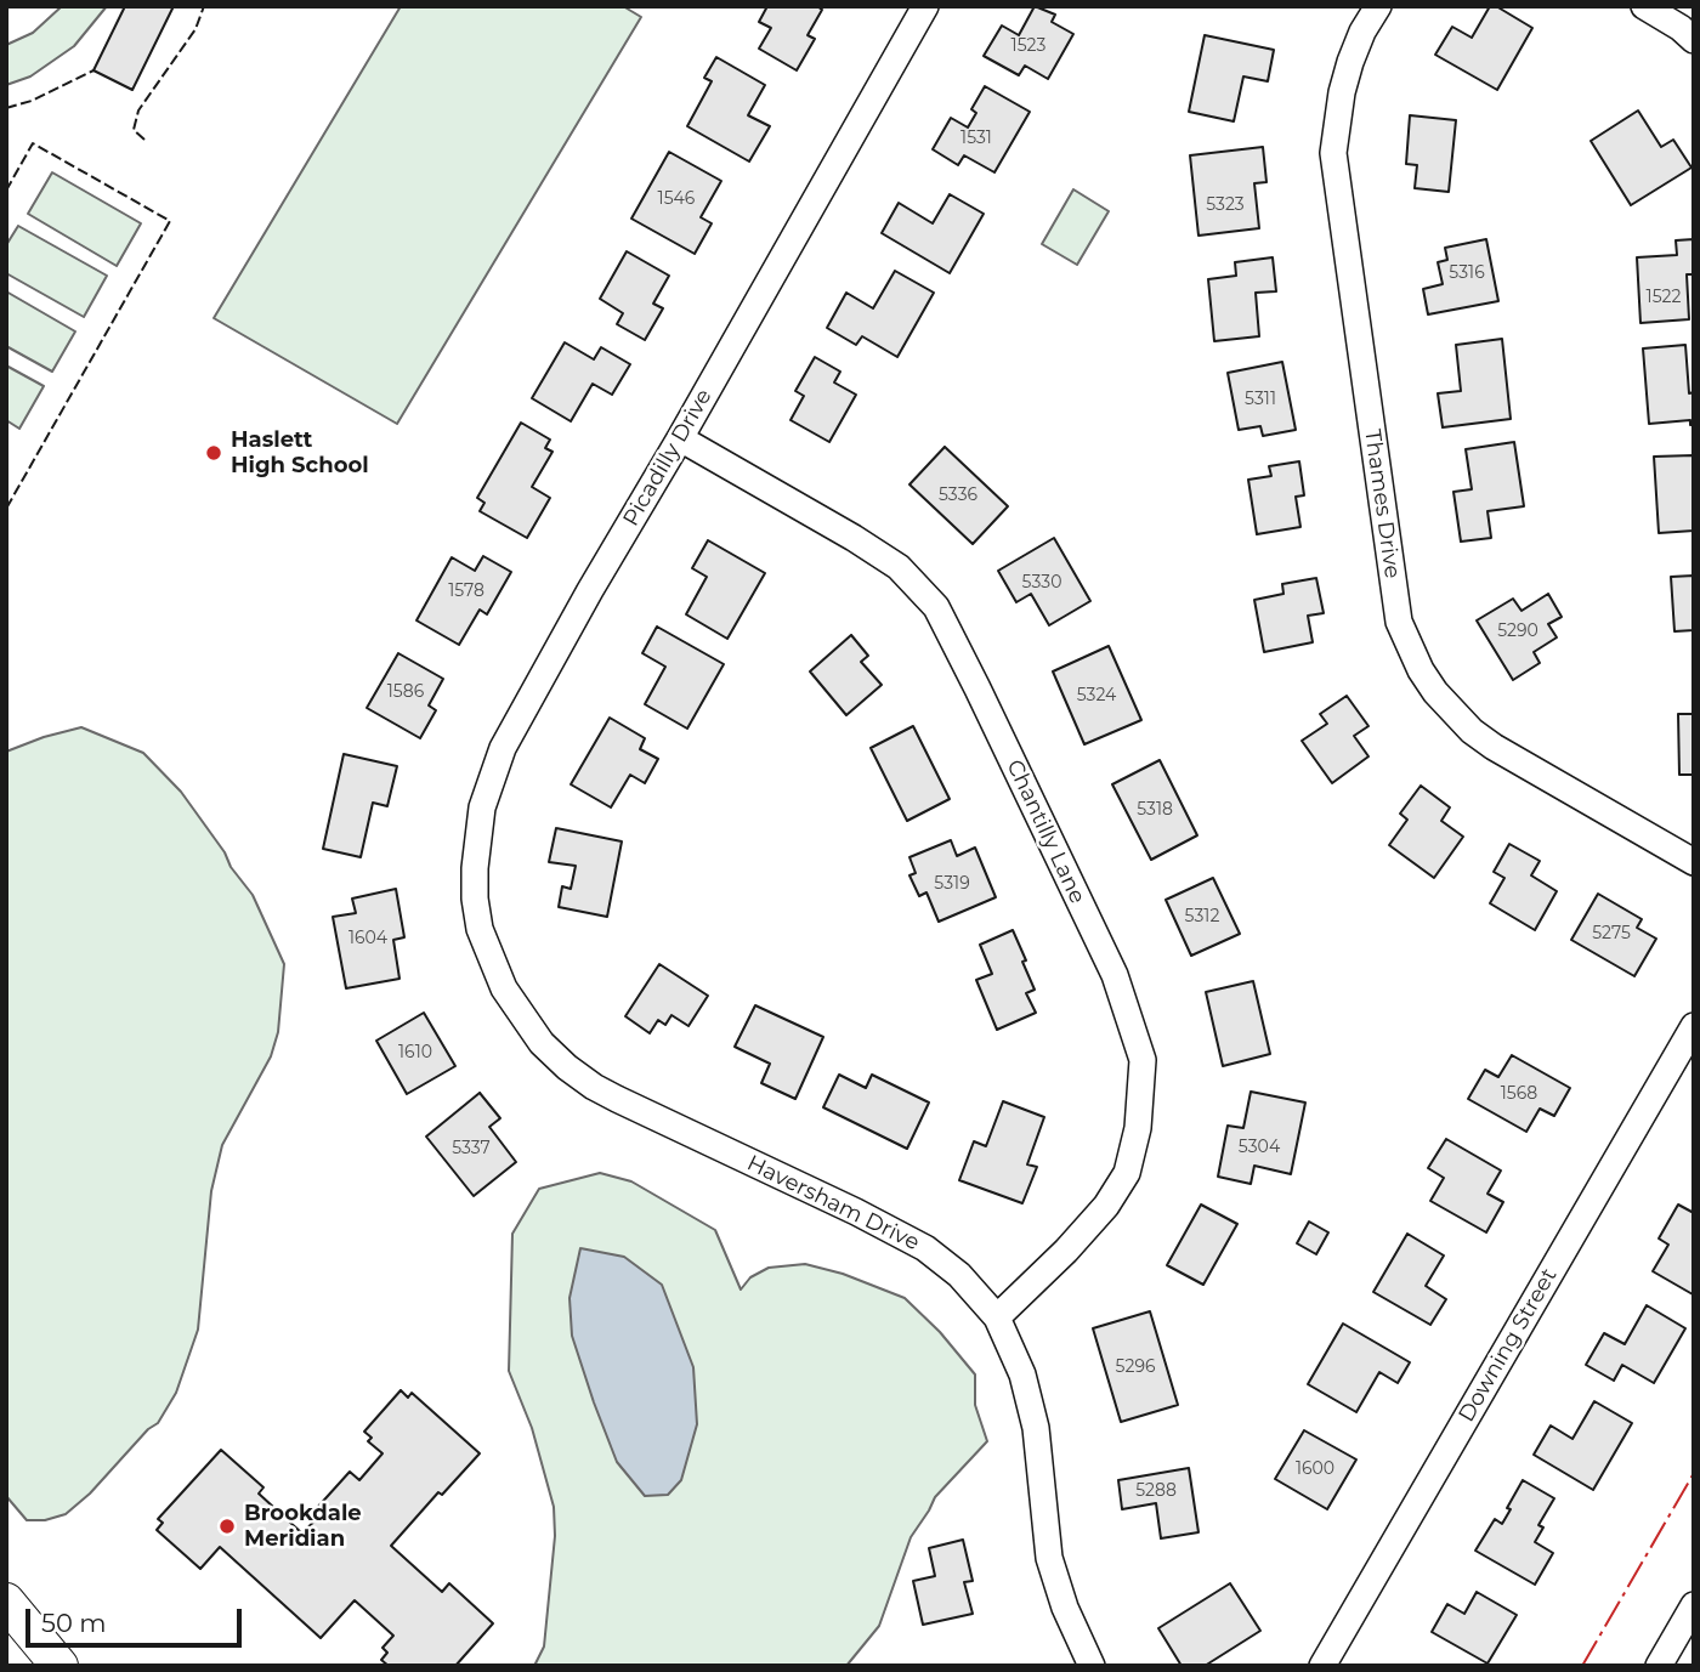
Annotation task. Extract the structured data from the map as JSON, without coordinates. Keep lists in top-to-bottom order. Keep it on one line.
{"streets":{"street":["Picadilly Drive","Thames Drive","Chantilly Lane","Haversham Drive","Downing Street"]},"crossings":[["Picadilly Drive","Chantilly Lane"],["Picadilly Drive","Haversham Drive"],["Chantilly Lane","Haversham Drive"]],"places":["Haslett High School","Brookdale Meridian"],"house_numbers":["1523","1531","1546","5323","5316","1522","5311","5336","5330","1578","5290","1586","5324","5318","5319","5312","5275","1604","1610","1568","5304","5337","5296","1600","5288"],"scale_bar":"50 m"}
